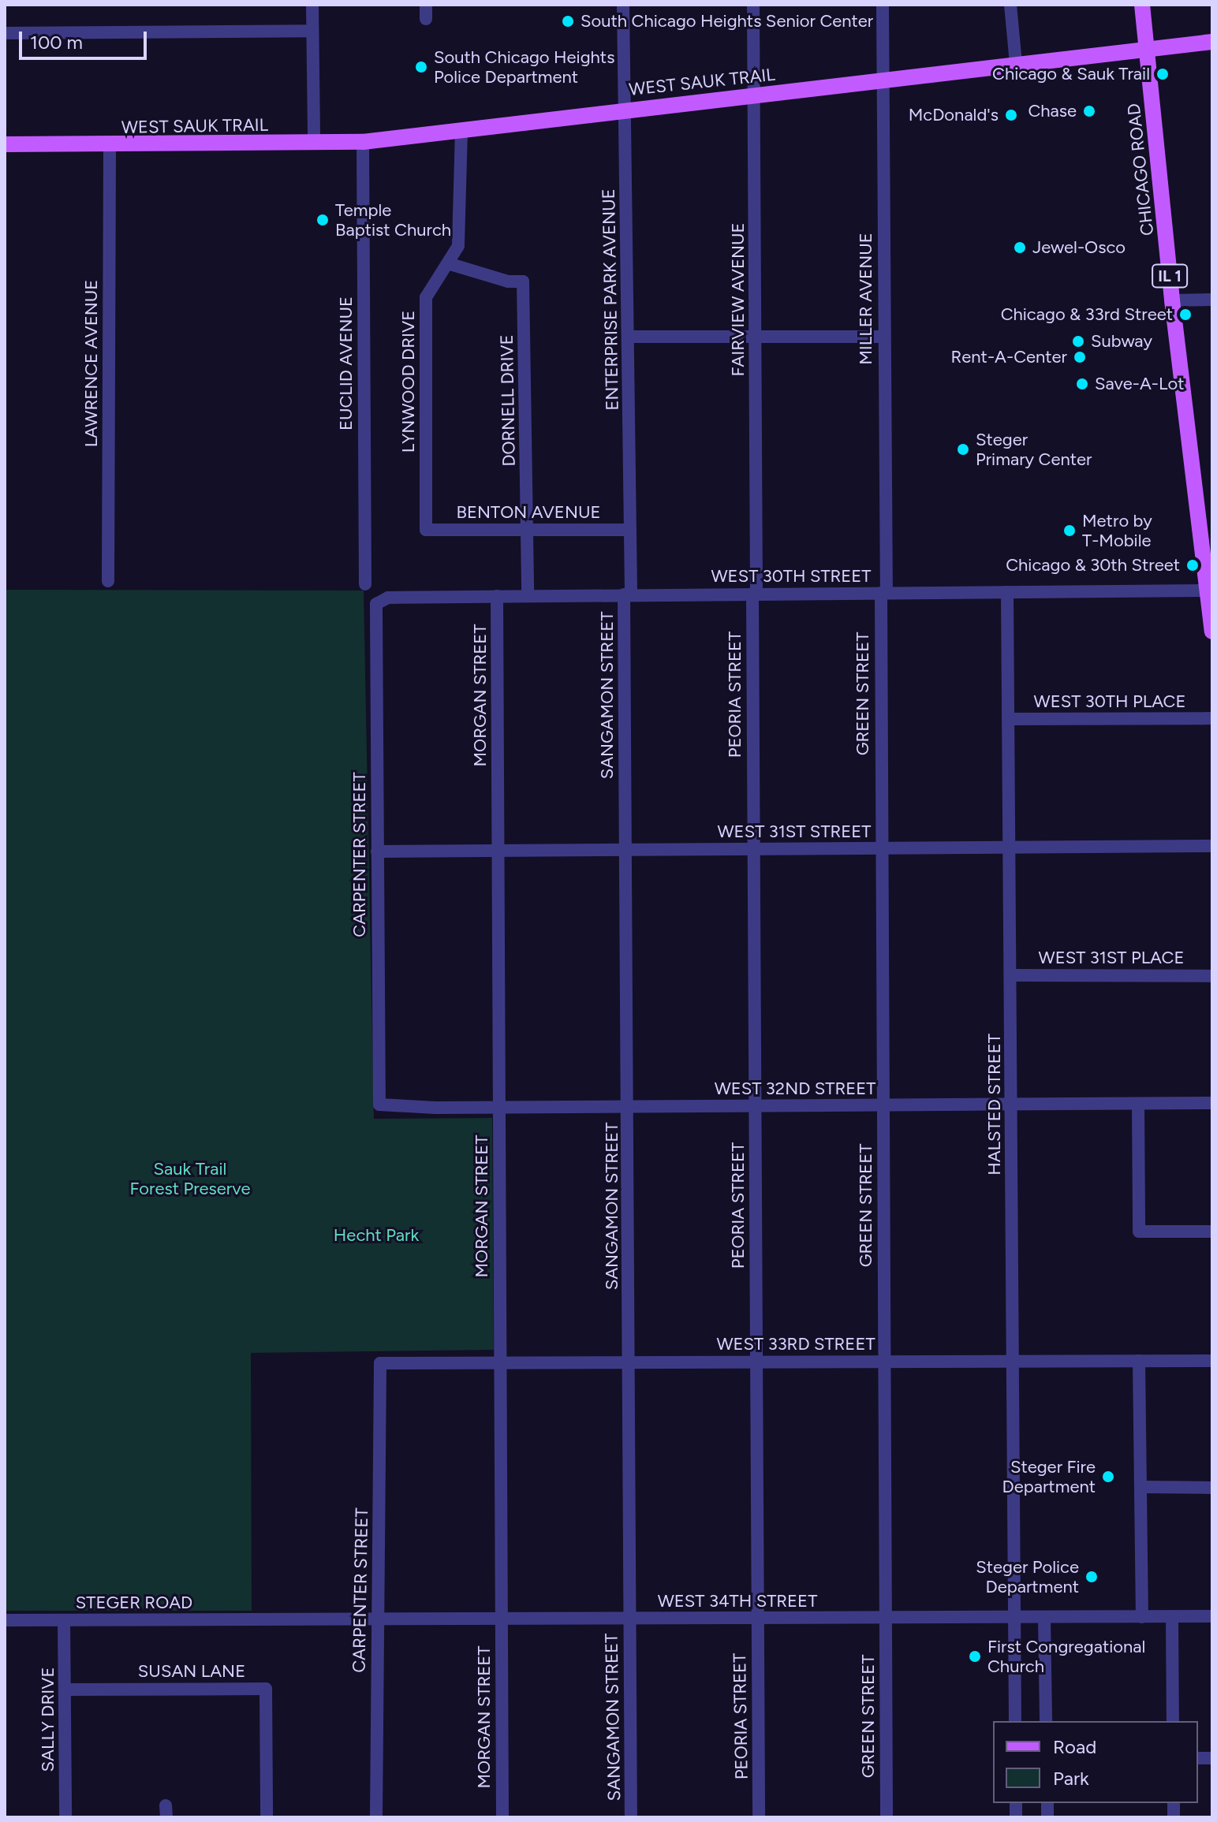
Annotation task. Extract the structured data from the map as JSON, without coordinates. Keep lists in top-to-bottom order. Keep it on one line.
{"streets":{"main road":["WEST SAUK TRAIL","CHICAGO ROAD","IL 1"],"street":["MILLER AVENUE","ENTERPRISE PARK AVENUE","FAIRVIEW AVENUE","LAWRENCE AVENUE","EUCLID AVENUE","LYNWOOD DRIVE","DORNELL DRIVE","BENTON AVENUE","WEST 30TH STREET","GREEN STREET","PEORIA STREET","MORGAN STREET","SANGAMON STREET","WEST 30TH PLACE","WEST 31ST STREET","CARPENTER STREET","WEST 31ST PLACE","WEST 32ND STREET","HALSTED STREET","WEST 33RD STREET","WEST 34TH STREET","STEGER ROAD","SUSAN LANE","SALLY DRIVE"]},"crossings":[["WEST SAUK TRAIL","CHICAGO ROAD"],["WEST SAUK TRAIL","MILLER AVENUE"],["WEST SAUK TRAIL","ENTERPRISE PARK AVENUE"],["WEST SAUK TRAIL","FAIRVIEW AVENUE"],["WEST SAUK TRAIL","LAWRENCE AVENUE"],["WEST SAUK TRAIL","EUCLID AVENUE"],["WEST SAUK TRAIL","LYNWOOD DRIVE"],["CHICAGO ROAD","WEST 30TH STREET"],["MILLER AVENUE","WEST 30TH STREET"],["MILLER AVENUE","GREEN STREET"],["ENTERPRISE PARK AVENUE","BENTON AVENUE"],["ENTERPRISE PARK AVENUE","WEST 30TH STREET"],["ENTERPRISE PARK AVENUE","SANGAMON STREET"],["FAIRVIEW AVENUE","WEST 30TH STREET"],["FAIRVIEW AVENUE","PEORIA STREET"],["LYNWOOD DRIVE","DORNELL DRIVE"],["LYNWOOD DRIVE","BENTON AVENUE"],["DORNELL DRIVE","BENTON AVENUE"],["DORNELL DRIVE","WEST 30TH STREET"],["WEST 30TH STREET","GREEN STREET"],["WEST 30TH STREET","PEORIA STREET"],["WEST 30TH STREET","MORGAN STREET"],["WEST 30TH STREET","SANGAMON STREET"],["WEST 30TH STREET","CARPENTER STREET"],["WEST 30TH STREET","HALSTED STREET"],["GREEN STREET","WEST 31ST STREET"],["GREEN STREET","WEST 32ND STREET"],["GREEN STREET","WEST 33RD STREET"],["GREEN STREET","WEST 34TH STREET"],["PEORIA STREET","WEST 31ST STREET"],["PEORIA STREET","WEST 32ND STREET"],["PEORIA STREET","WEST 33RD STREET"],["PEORIA STREET","WEST 34TH STREET"],["MORGAN STREET","WEST 31ST STREET"],["MORGAN STREET","WEST 32ND STREET"],["MORGAN STREET","WEST 33RD STREET"],["MORGAN STREET","WEST 34TH STREET"],["SANGAMON STREET","WEST 31ST STREET"],["SANGAMON STREET","WEST 32ND STREET"],["SANGAMON STREET","WEST 33RD STREET"],["SANGAMON STREET","WEST 34TH STREET"],["WEST 30TH PLACE","HALSTED STREET"],["WEST 31ST STREET","CARPENTER STREET"],["WEST 31ST STREET","HALSTED STREET"],["CARPENTER STREET","WEST 32ND STREET"],["CARPENTER STREET","WEST 33RD STREET"],["CARPENTER STREET","WEST 34TH STREET"],["WEST 31ST PLACE","HALSTED STREET"],["WEST 32ND STREET","HALSTED STREET"],["HALSTED STREET","WEST 33RD STREET"],["HALSTED STREET","WEST 34TH STREET"],["WEST 34TH STREET","STEGER ROAD"],["STEGER ROAD","SALLY DRIVE"],["SUSAN LANE","SALLY DRIVE"]],"parks":["Sauk Trail Forest Preserve","Hecht Park"],"places":["South Chicago Heights Senior Center","South Chicago Heights Police Department","Chicago & Sauk Trail","Chase","McDonald's","Temple Baptist Church","Jewel-Osco","Chicago & 33rd Street","Subway","Rent-A-Center","Save-A-Lot","Steger Primary Center","Metro by T-Mobile","Chicago & 30th Street","Steger Fire Department","Steger Police Department","First Congregational Church"],"legend":["Road","Park"],"scale_bar":"100 m"}
